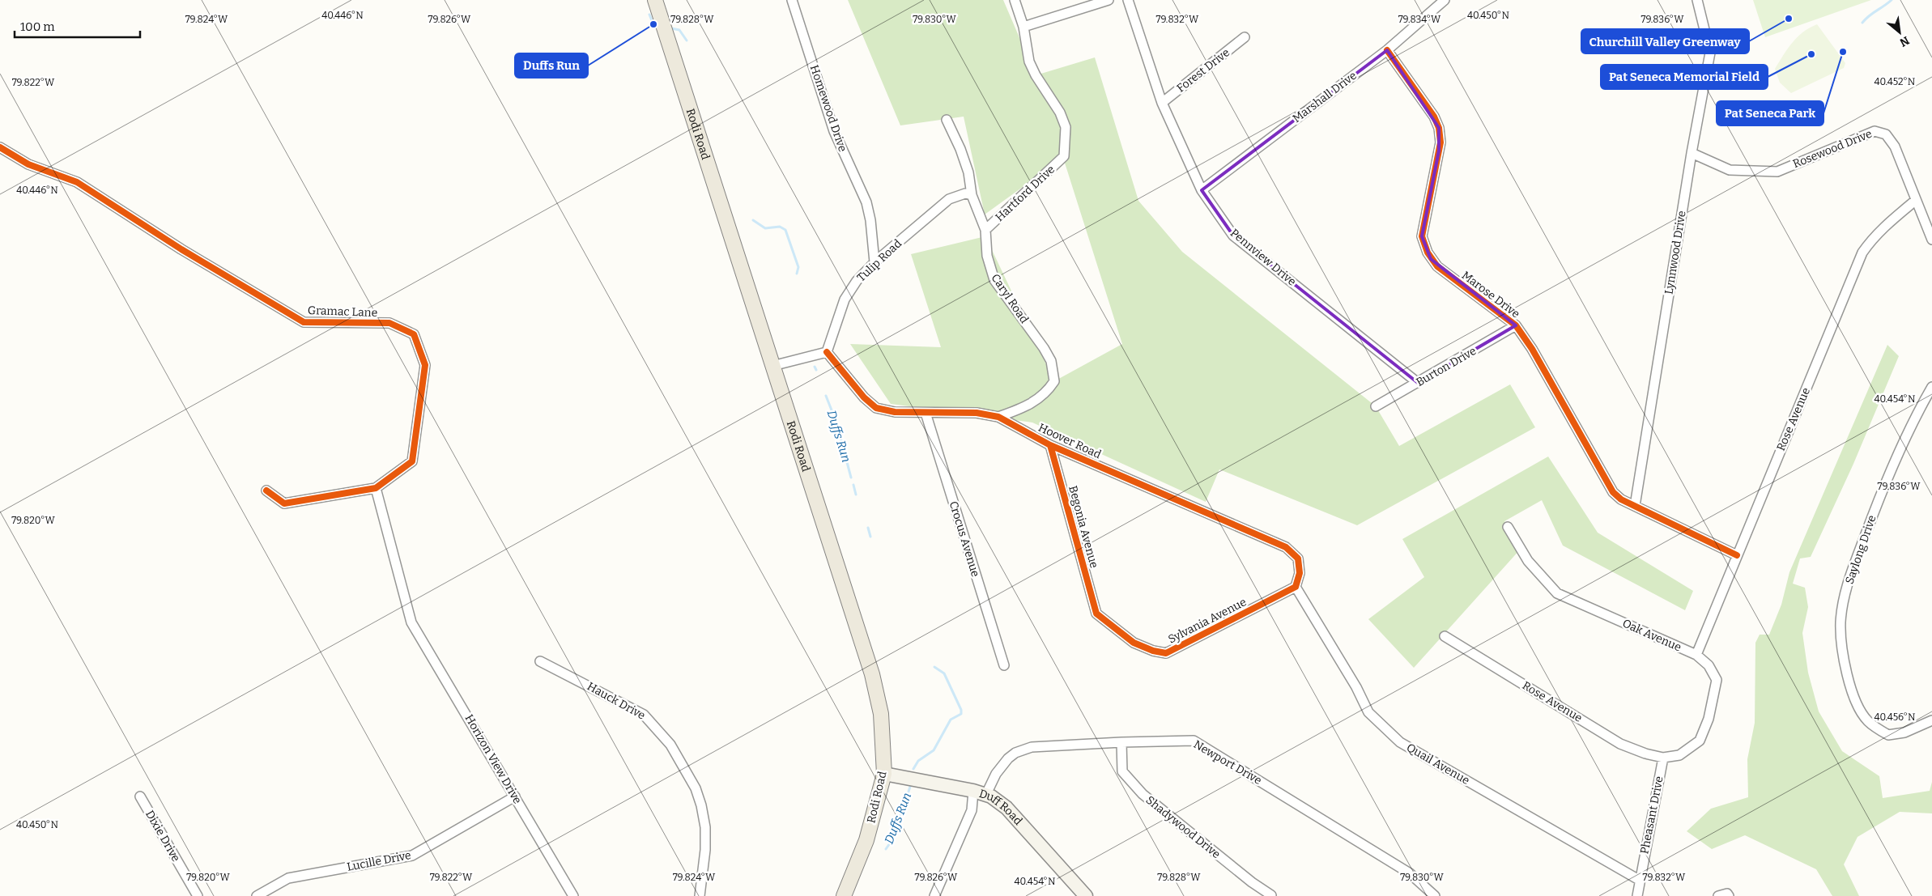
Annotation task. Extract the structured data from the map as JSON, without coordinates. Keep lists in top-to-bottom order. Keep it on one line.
{"streets":{"main road":["Rodi Road"],"street":["Forest Drive","Marshall Drive","Homewood Drive","Rosewood Drive","Hartford Drive","Lynnwood Drive","Pennview Drive","Tulip Road","Marose Drive","Caryl Road","Gramac Lane","Burton Drive","Rose Avenue","Hoover Road","Begonia Avenue","Crocus Avenue","Saylong Drive","Sylvania Avenue","Oak Avenue","Hauck Drive","Horizon View Drive","Newport Drive","Quail Avenue","Duff Road","Pheasant Drive","Shadywood Drive","Dixie Drive","Lucille Drive"]},"crossings":[["Forest Drive","Pennview Drive"],["Marshall Drive","Pennview Drive"],["Marshall Drive","Marose Drive"],["Homewood Drive","Tulip Road"],["Rodi Road","Duff Road"],["Rosewood Drive","Lynnwood Drive"],["Rosewood Drive","Rose Avenue"],["Hartford Drive","Caryl Road"],["Lynnwood Drive","Marose Drive"],["Pennview Drive","Burton Drive"],["Tulip Road","Caryl Road"],["Tulip Road","Hoover Road"],["Marose Drive","Burton Drive"],["Marose Drive","Rose Avenue"],["Caryl Road","Hoover Road"],["Gramac Lane","Horizon View Drive"],["Rose Avenue","Oak Avenue"],["Rose Avenue","Pheasant Drive"],["Hoover Road","Begonia Avenue"],["Hoover Road","Crocus Avenue"],["Hoover Road","Sylvania Avenue"],["Hoover Road","Quail Avenue"],["Begonia Avenue","Sylvania Avenue"],["Sylvania Avenue","Quail Avenue"],["Oak Avenue","Pheasant Drive"],["Horizon View Drive","Lucille Drive"],["Newport Drive","Duff Road"],["Newport Drive","Shadywood Drive"],["Quail Avenue","Pheasant Drive"]],"water":["Duffs Run"],"places":["Churchill Valley Greenway","Duffs Run","Pat Seneca Park","Pat Seneca Memorial Field"],"scale_bar":"100 m","north":"bottom right","coordinates":["40.450°N","40.446°N","79.824°W","79.826°W","79.828°W","79.830°W","79.832°W","79.834°W","79.836°W","40.452°N","79.822°W","40.454°N","79.820°W","40.456°N"]}
